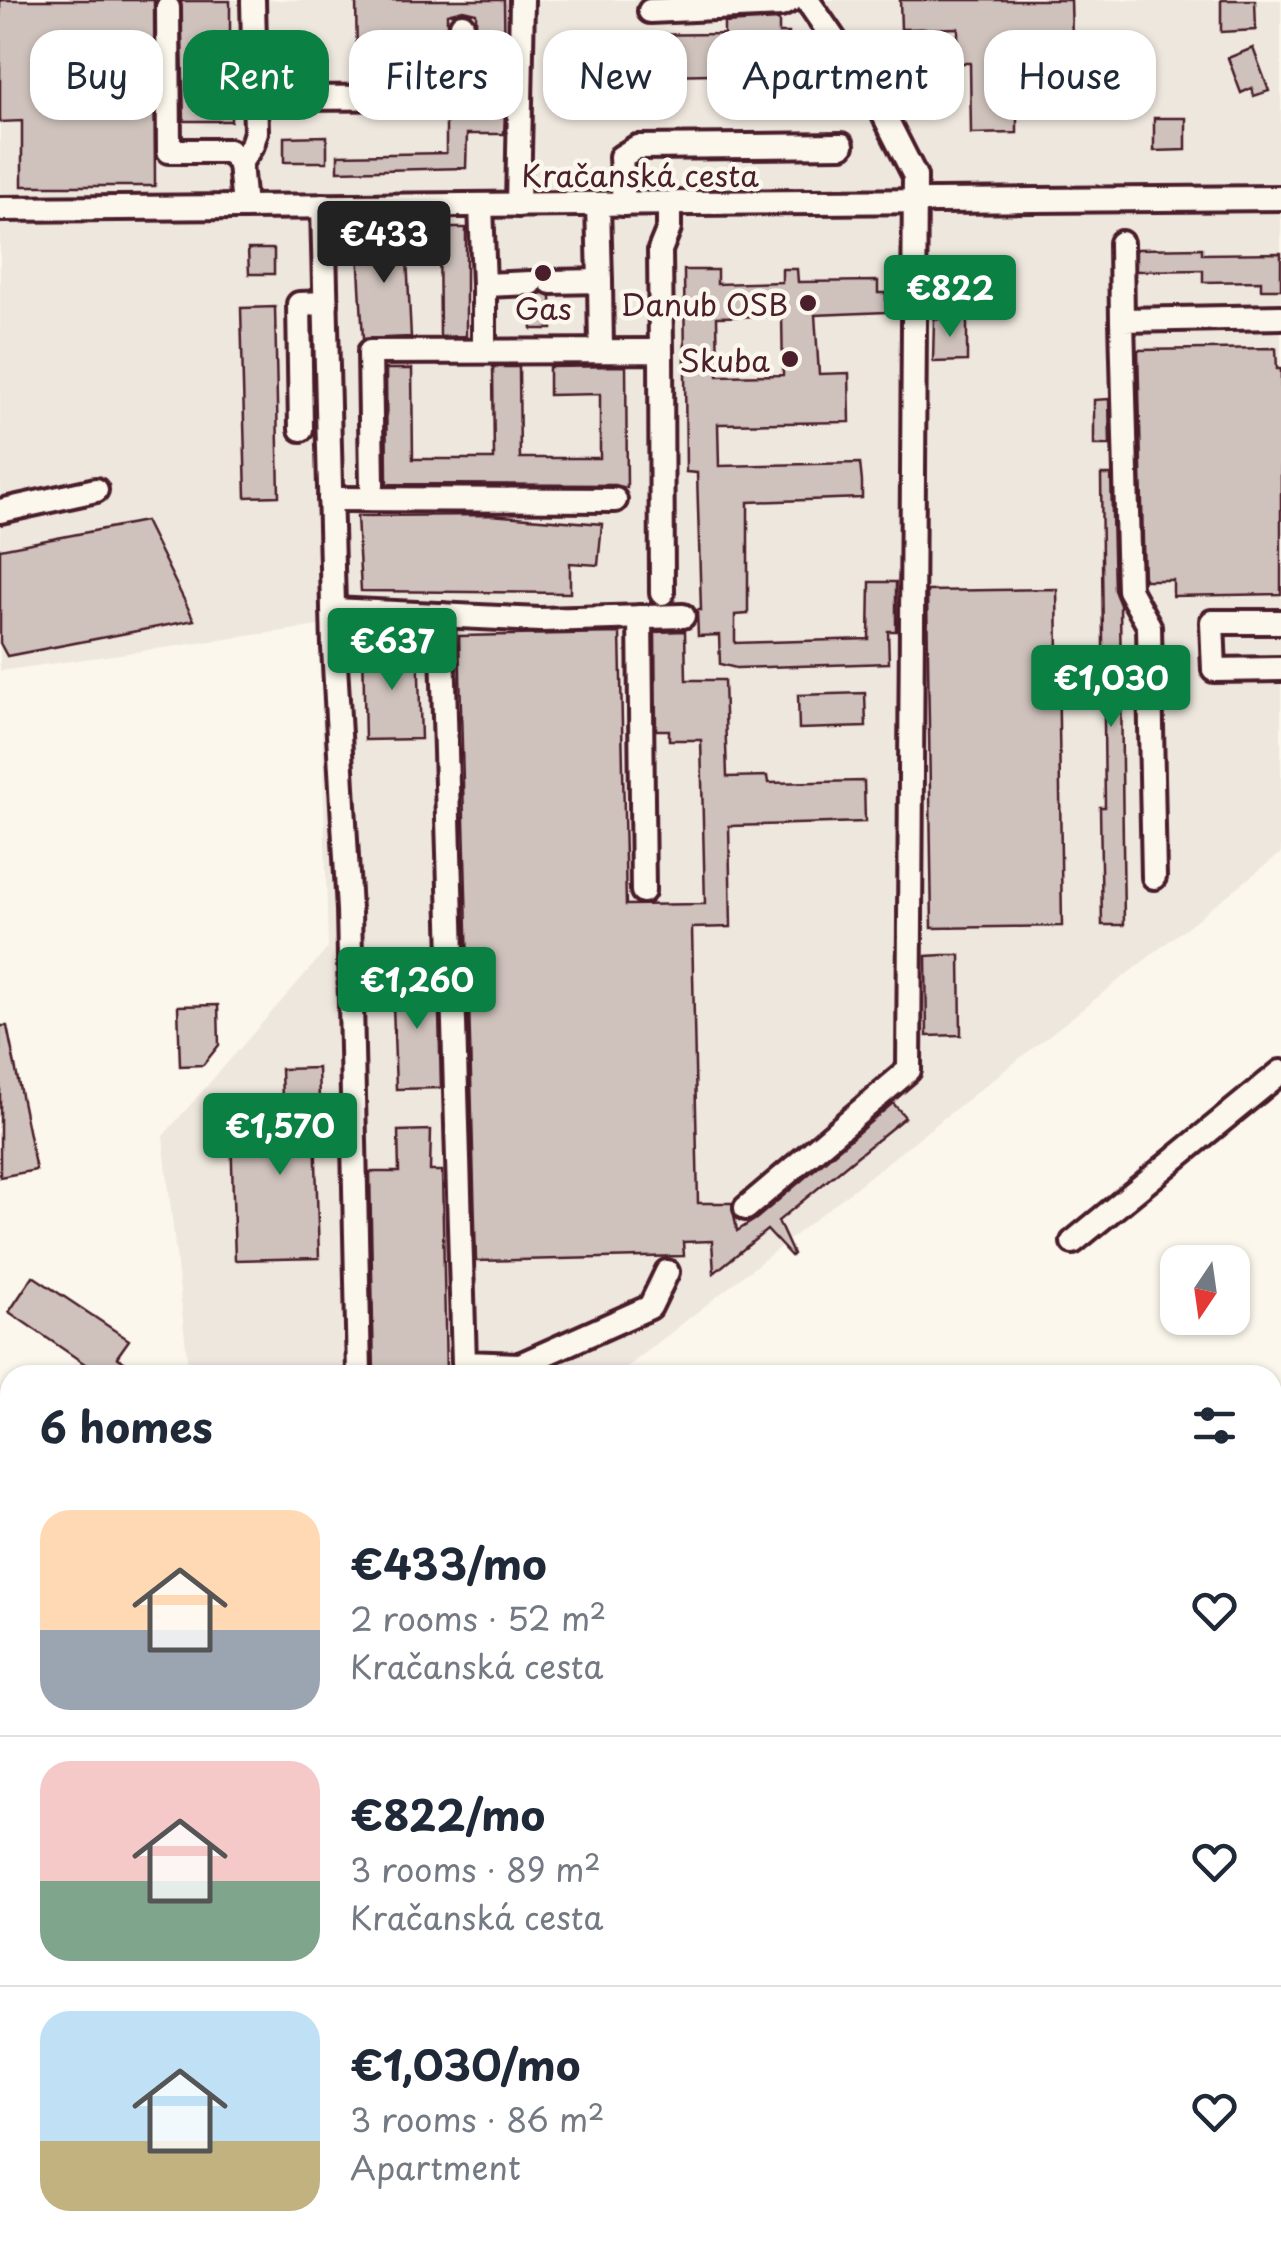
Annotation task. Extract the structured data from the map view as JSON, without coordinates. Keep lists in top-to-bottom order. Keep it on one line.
{"streets":{"street":["Kračanská cesta"]},"places":["Gas","Danub OSB","Skuba"],"north":"bottom","page":{"chip":["Buy","Rent","Filters","New","Apartment","House"],"price":["€433","€822","€637","€1,030","€1,260","€1,570"],"heading":"6 homes","list":[{"name":"€433/mo","note":"2 rooms · 52 m² · Kračanská cesta"},{"name":"€822/mo","note":"3 rooms · 89 m² · Kračanská cesta"},{"name":"€1,030/mo","note":"3 rooms · 86 m² · Apartment"}]}}
